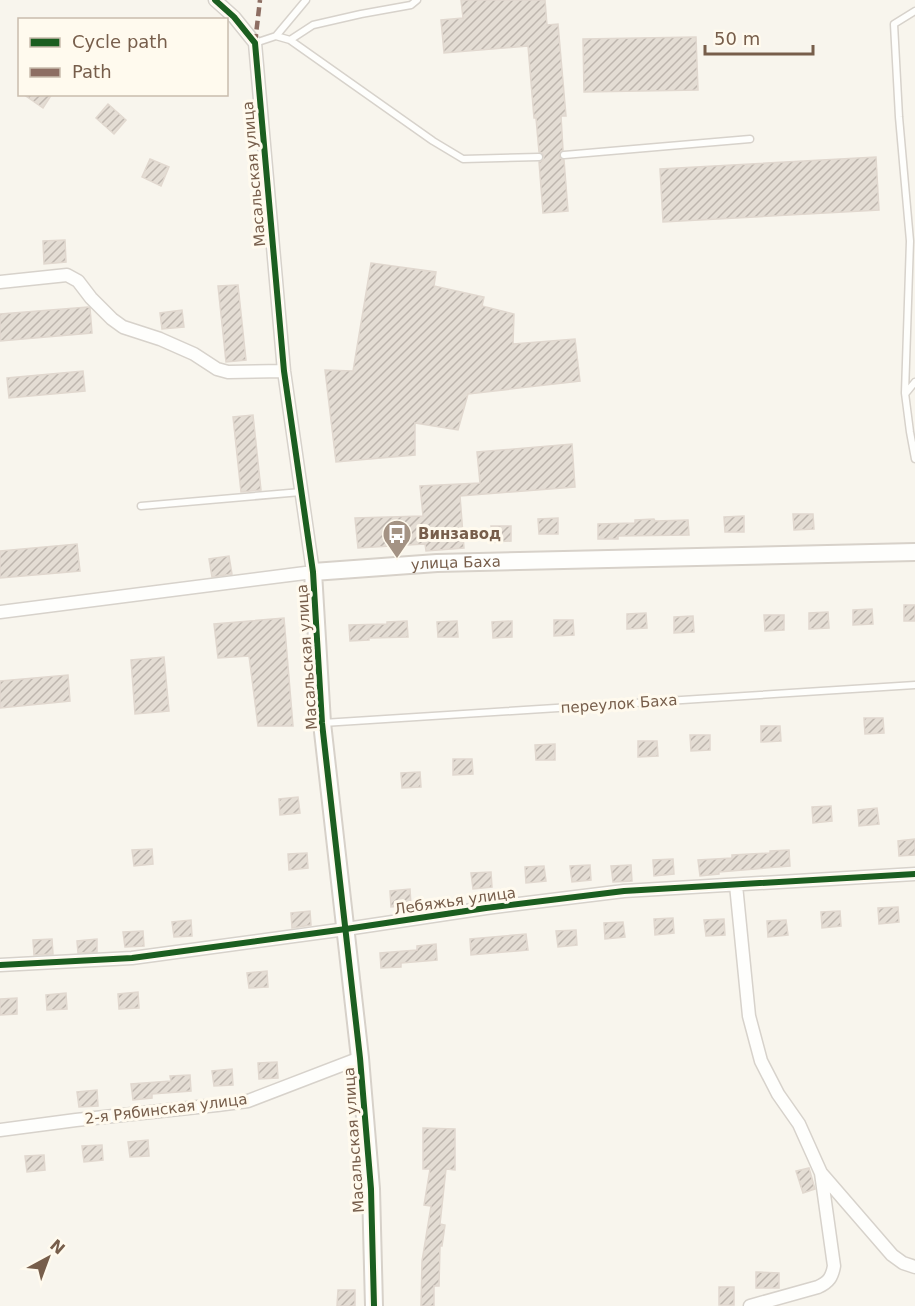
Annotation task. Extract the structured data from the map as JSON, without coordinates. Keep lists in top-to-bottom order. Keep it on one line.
{"streets":{"street":["Масальская улица","улица Баха","Лебяжья улица","2-я Рябинская улица"],"lane":["переулок Баха"]},"crossings":[["Масальская улица","улица Баха"],["Масальская улица","переулок Баха"],["Масальская улица","Лебяжья улица"],["Масальская улица","2-я Рябинская улица"]],"places":{"bus stop":["Винзавод"]},"legend":["Cycle path","Path"],"scale_bar":"50 m","north":"top right"}
